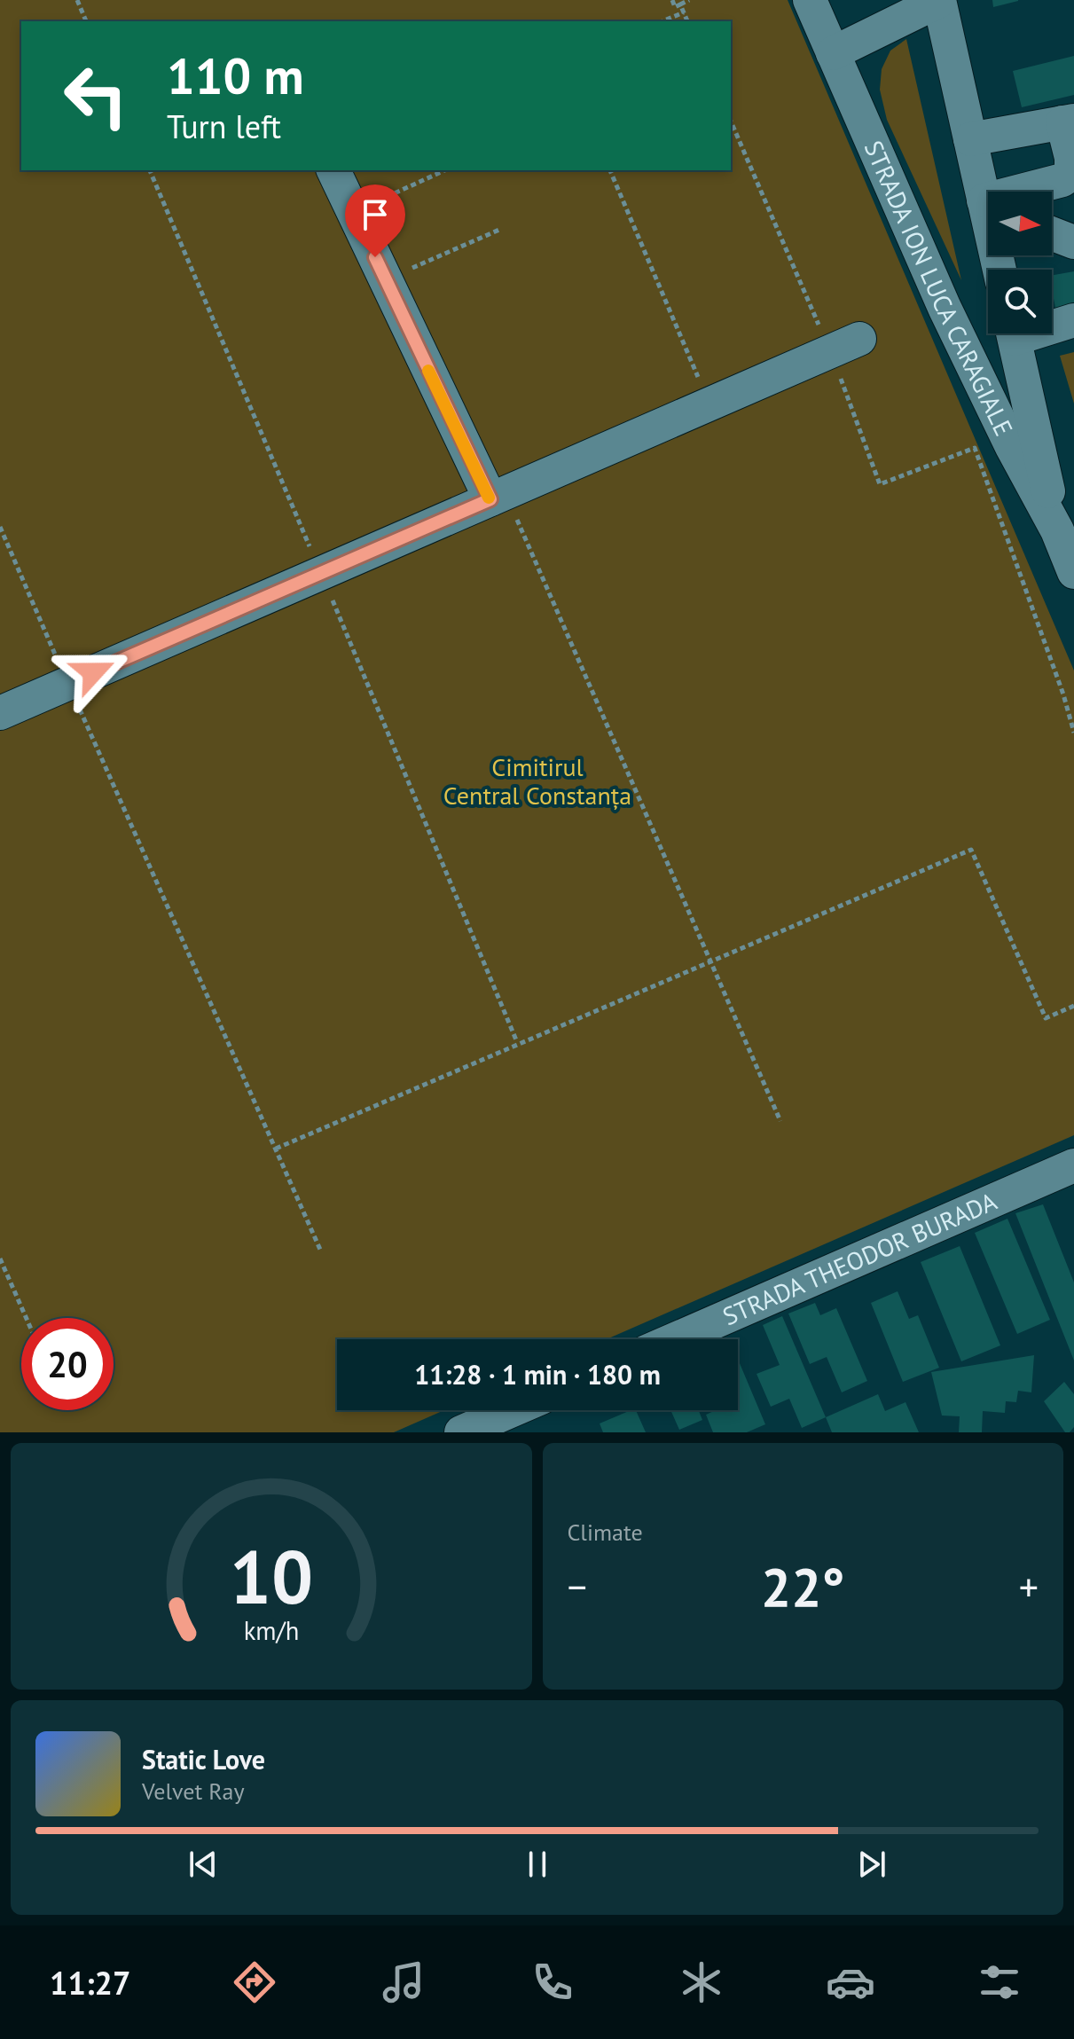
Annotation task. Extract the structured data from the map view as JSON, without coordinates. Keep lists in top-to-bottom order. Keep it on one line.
{"streets":{"street":["STRADA ION LUCA CARAGIALE","STRADA THEODOR BURADA"]},"parks":["Cimitirul Central Constanța"],"north":"right","page":{"turn":["110 m","Turn left"],"limit":"20","trip":"11:28 · 1 min · 180 m","tile":"Climate","heat":["−","22°","+"],"song":["Static Love","Velvet Ray"],"tabs":"11:27","gauge":["10","km/h"]}}
